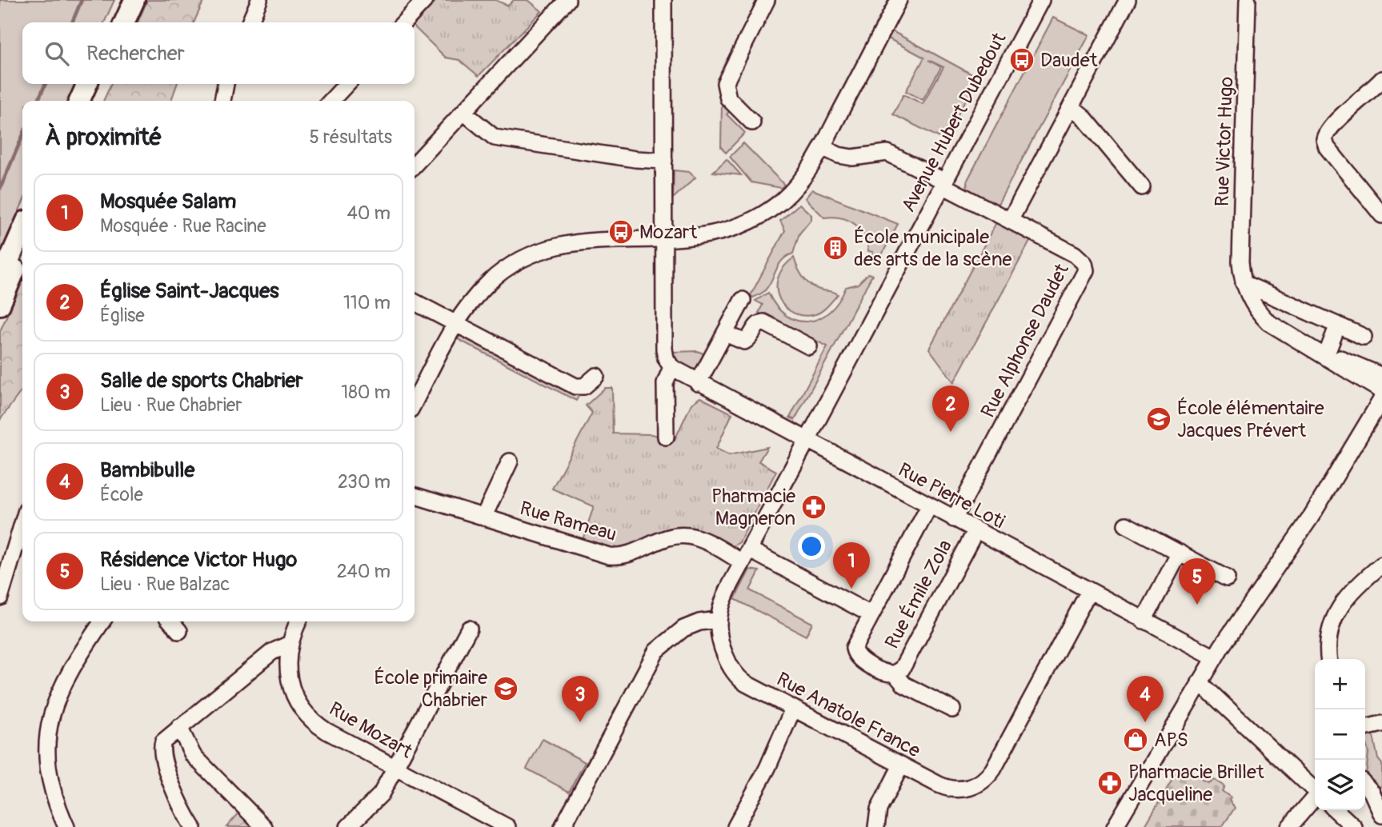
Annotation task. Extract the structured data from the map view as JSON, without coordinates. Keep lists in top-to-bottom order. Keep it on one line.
{"streets":{"street":["Avenue Hubert Dubedout","Rue Victor Hugo","Rue Alphonse Daudet","Rue Pierre Loti","Rue Rameau","Rue Émile Zola","Rue Anatole France","Rue Mozart"]},"crossings":[["Avenue Hubert Dubedout","Rue Alphonse Daudet"],["Avenue Hubert Dubedout","Rue Pierre Loti"],["Rue Alphonse Daudet","Rue Pierre Loti"],["Rue Pierre Loti","Rue Émile Zola"],["Rue Pierre Loti","Rue Anatole France"]],"places":{"bus stop":["Daudet","Mozart"],"building":["École municipale des arts de la scène"],"school or university":["École élémentaire Jacques Prévert","École primaire Chabrier"],"pharmacy":["Pharmacie Magneron","Pharmacie Brillet Jacqueline"],"shop":["APS"]},"page":{"search":"Rechercher","heading":["À proximité","5 résultats"],"list":[{"mark":"1","name":"Mosquée Salam","note":"Mosquée · Rue Racine","value":"40 m"},{"mark":"2","name":"Église Saint-Jacques","note":"Église","value":"110 m"},{"mark":"3","name":"Salle de sports Chabrier","note":"Lieu · Rue Chabrier","value":"180 m"},{"mark":"4","name":"Bambibulle","note":"École","value":"230 m"},{"mark":"5","name":"Résidence Victor Hugo","note":"Lieu · Rue Balzac","value":"240 m"}],"pins":["2","1","5","3","4"],"map_buttons":["+","−"]}}
